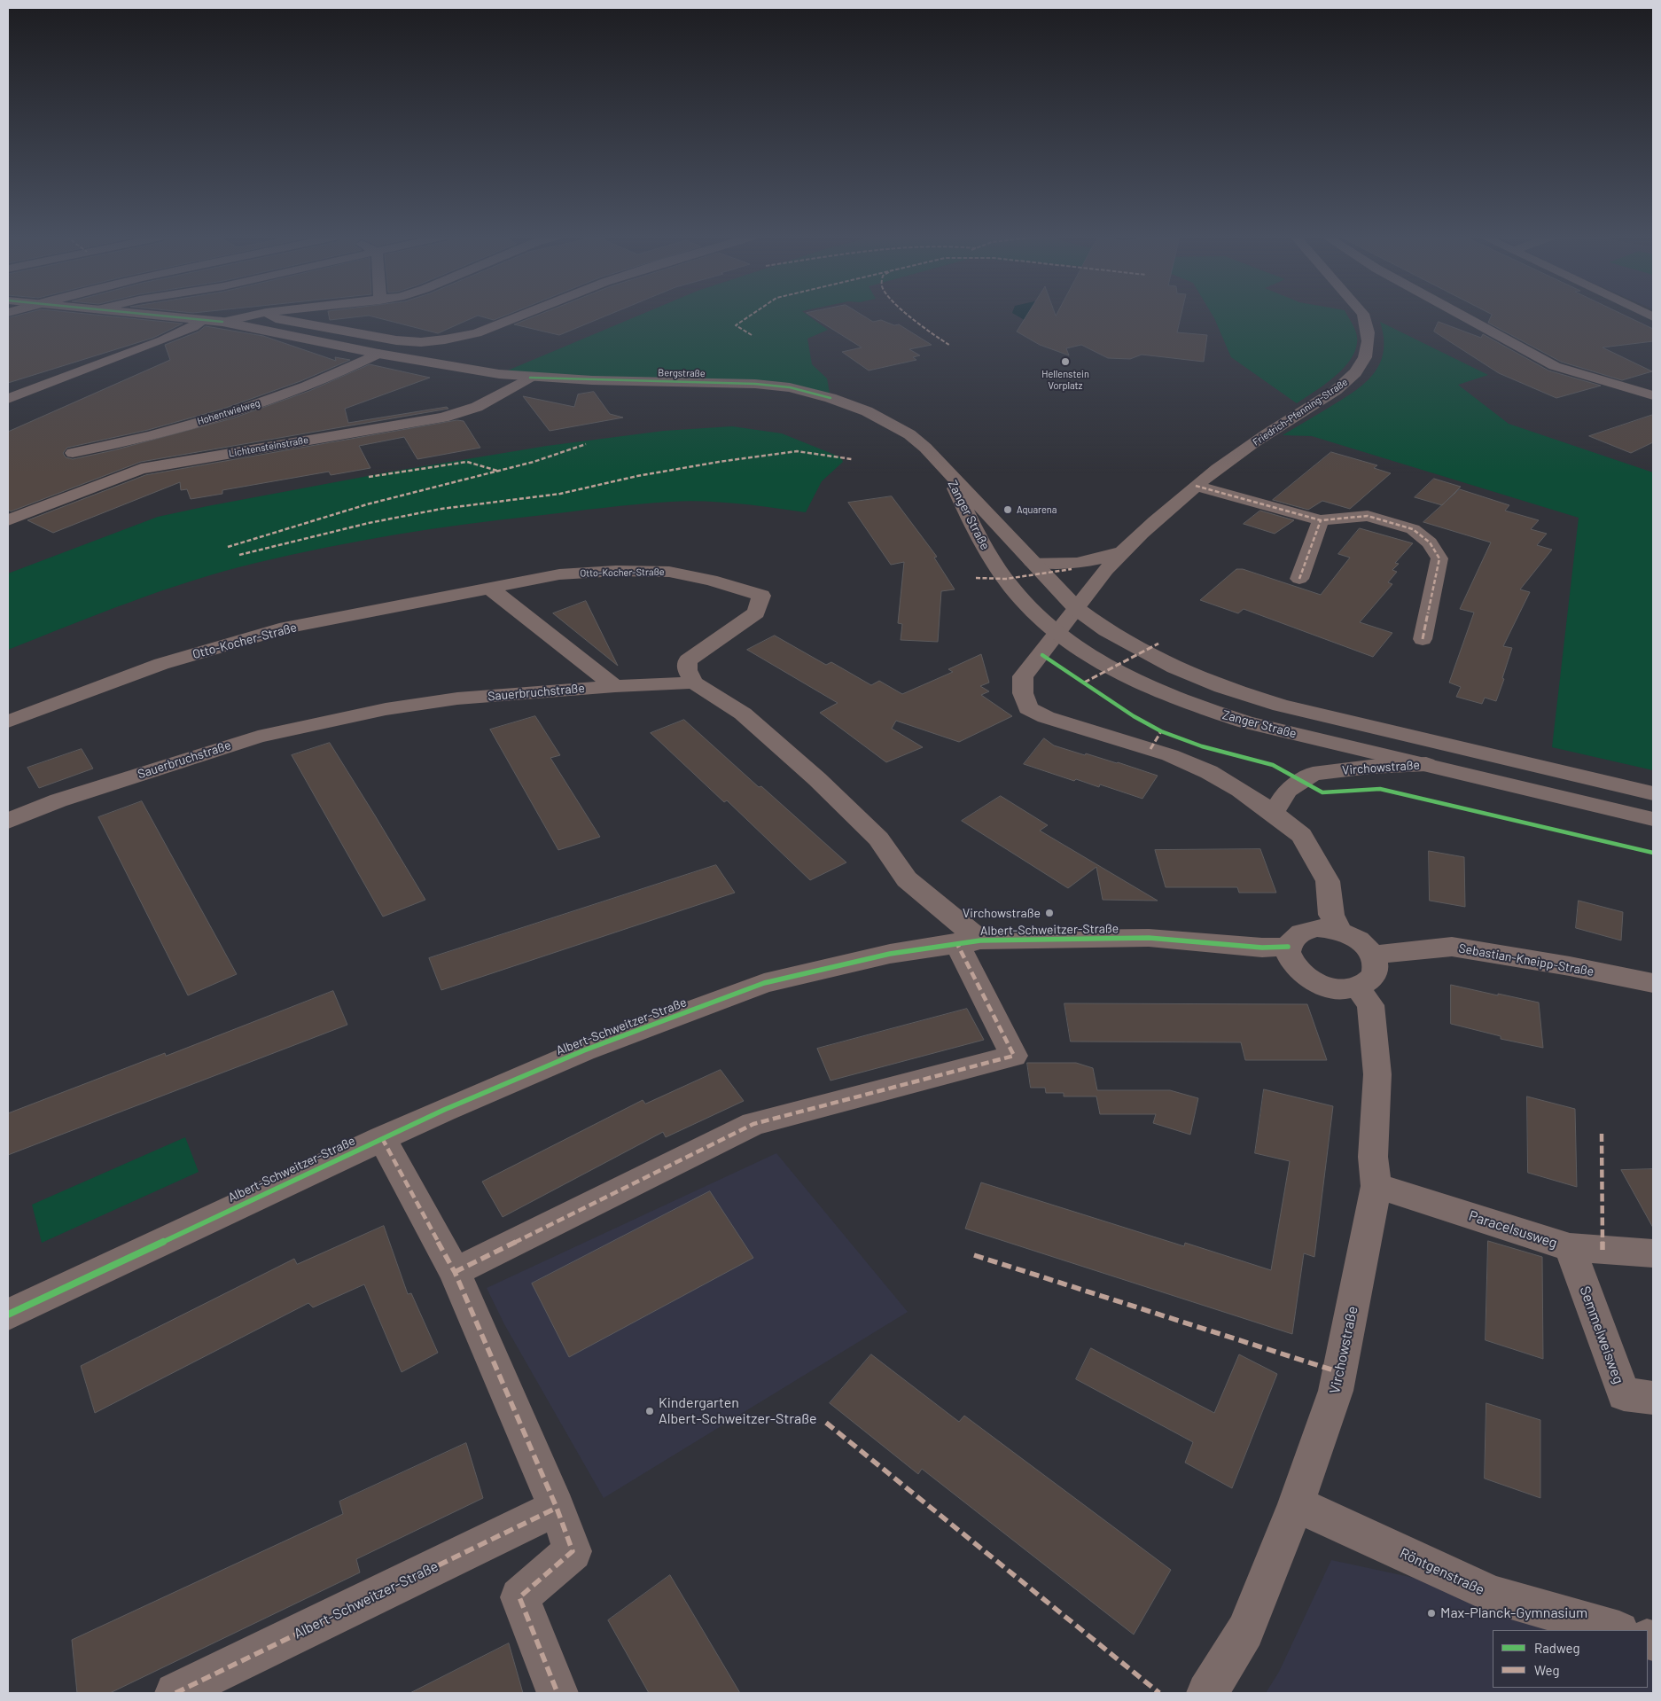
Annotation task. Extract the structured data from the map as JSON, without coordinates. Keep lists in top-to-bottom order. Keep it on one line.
{"streets":{"street":["Bergstraße","Hohentwielweg","Friedrich-Pfenning-Straße","Lichtensteinstraße","Zanger Straße","Otto-Kocher-Straße","Sauerbruchstraße","Virchowstraße","Albert-Schweitzer-Straße","Sebastian-Kneipp-Straße","Paracelsusweg","Semmelweisweg","Röntgenstraße"]},"crossings":[["Bergstraße","Hohentwielweg"],["Bergstraße","Lichtensteinstraße"],["Bergstraße","Zanger Straße"],["Friedrich-Pfenning-Straße","Zanger Straße"],["Zanger Straße","Virchowstraße"],["Otto-Kocher-Straße","Sauerbruchstraße"],["Virchowstraße","Paracelsusweg"],["Virchowstraße","Röntgenstraße"],["Paracelsusweg","Semmelweisweg"]],"places":["Hellenstein Vorplatz","Aquarena","Virchowstraße","Kindergarten Albert-Schweitzer-Straße","Max-Planck-Gymnasium"],"legend":["Radweg","Weg"]}
